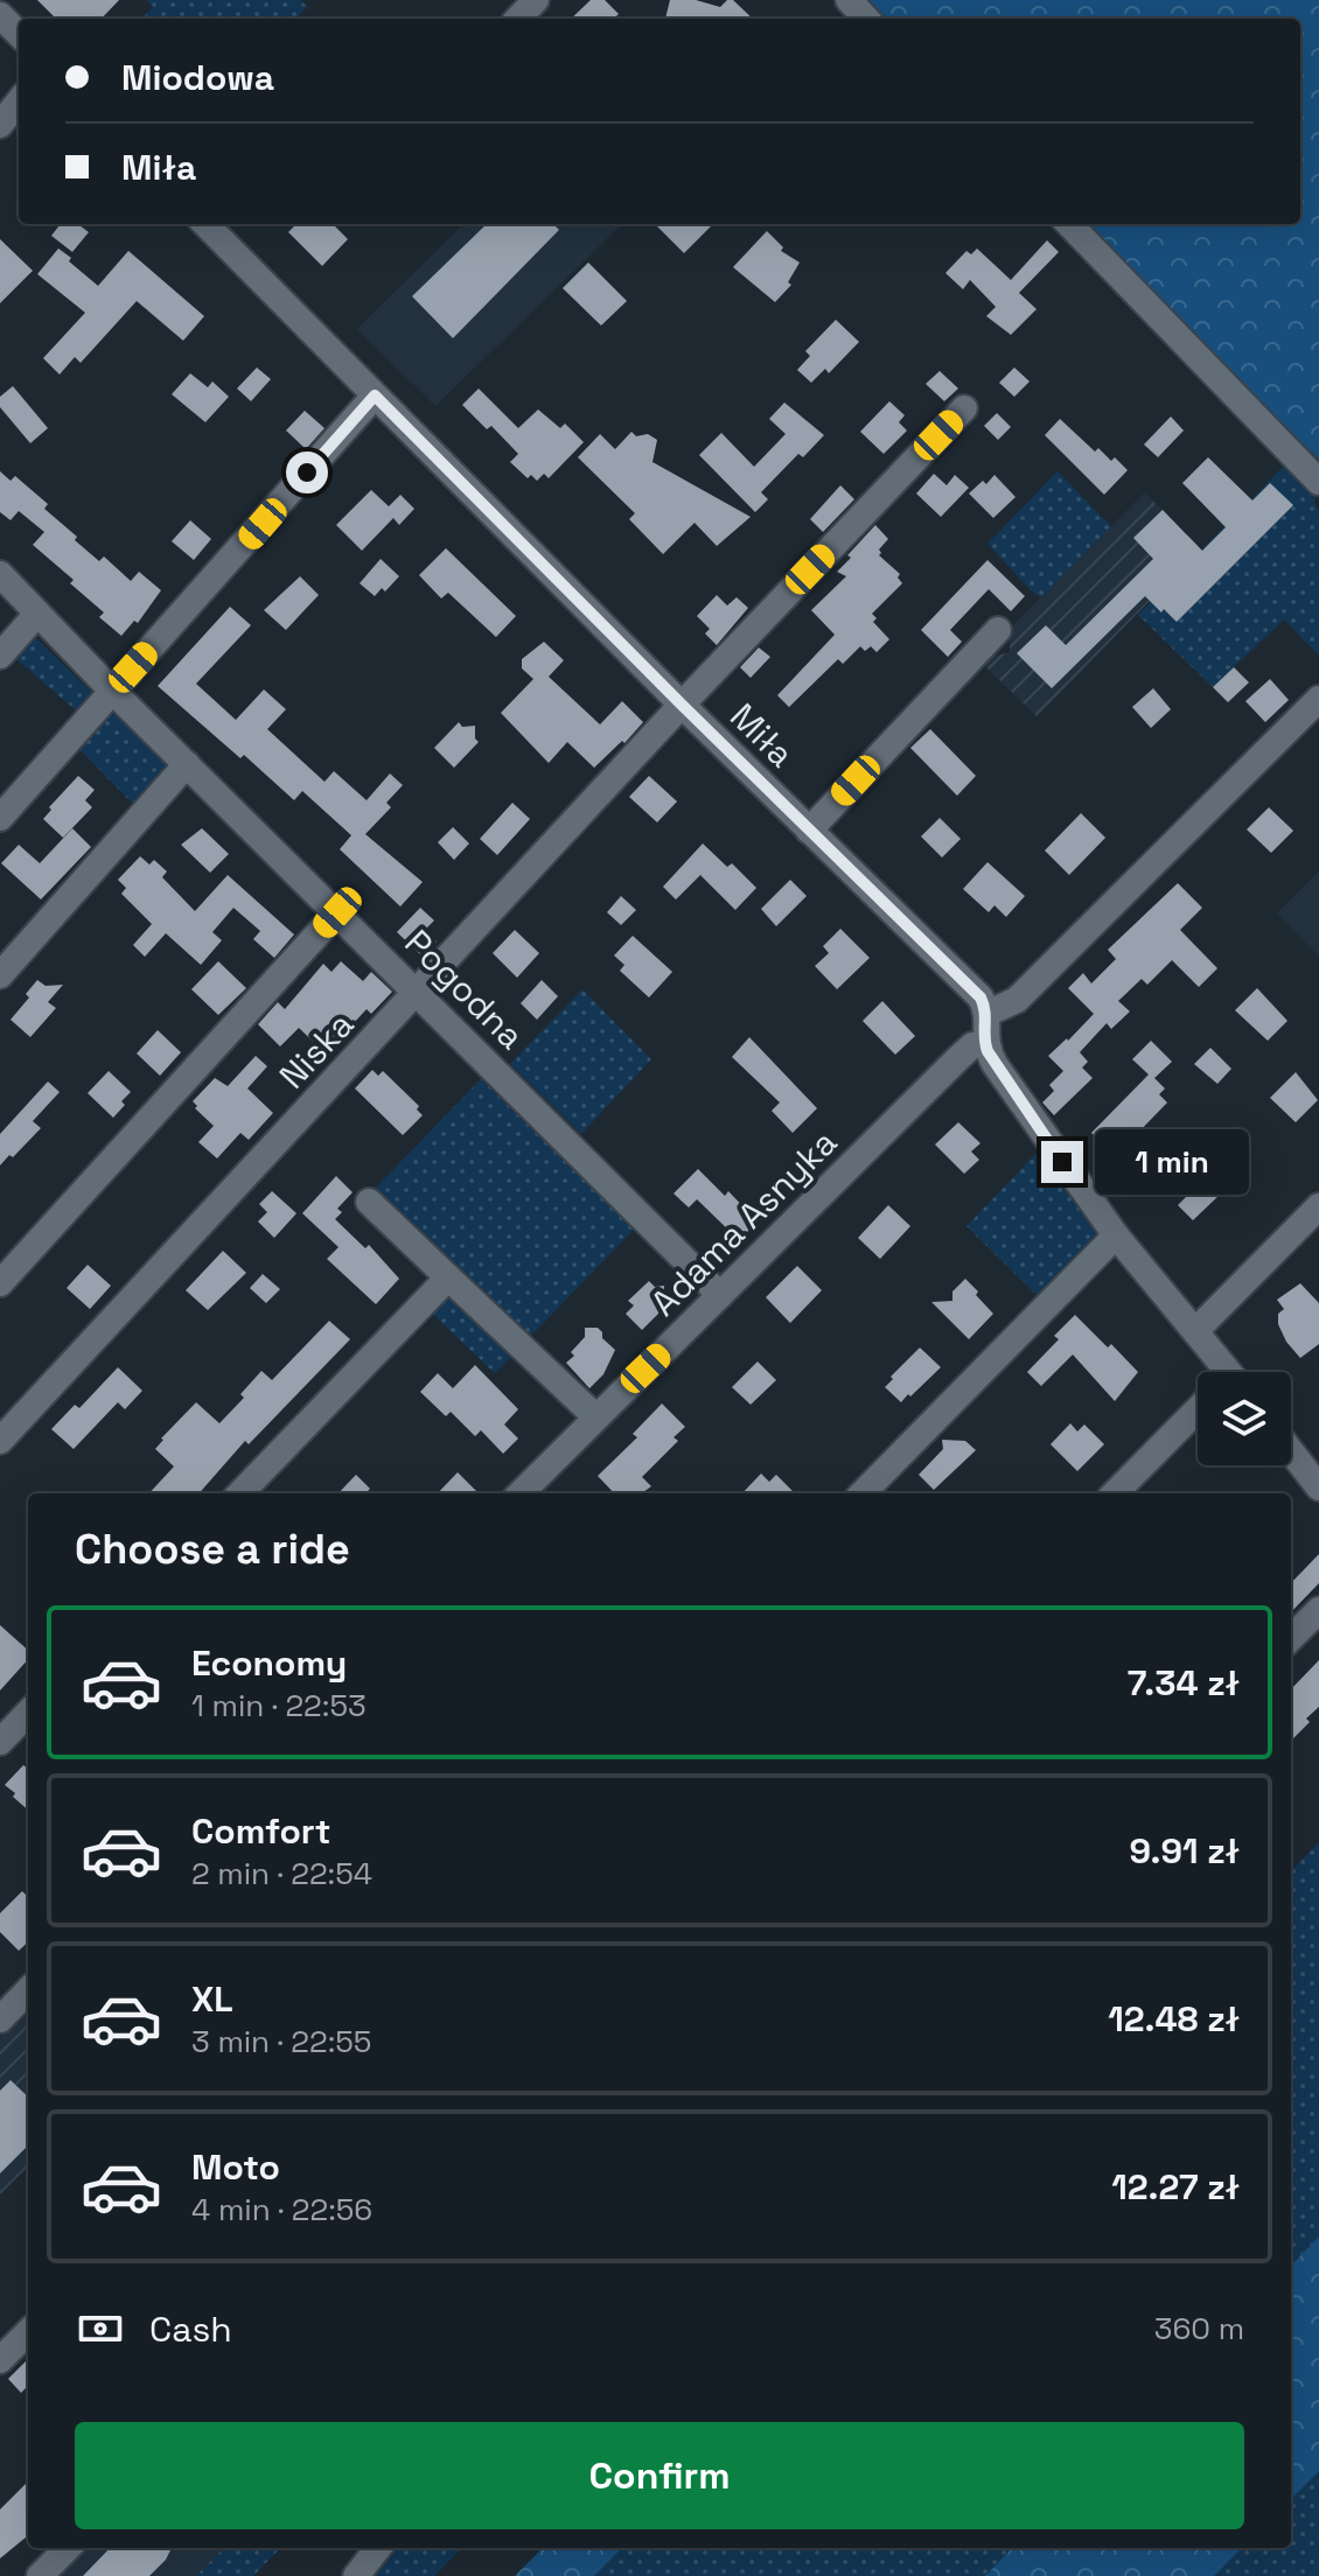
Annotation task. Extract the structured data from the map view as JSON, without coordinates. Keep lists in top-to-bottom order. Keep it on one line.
{"streets":{"street":["Miła","Pogodna","Niska","Adama Asnyka"]},"crossings":[["Miła","Niska"],["Pogodna","Niska"],["Pogodna","Adama Asnyka"]],"page":{"banner":["Miodowa","Miła"],"bubble":"1 min","heading":"Choose a ride","list":[{"name":"Economy","note":"1 min · 22:53","value":"7.34 zł"},{"name":"Comfort","note":"2 min · 22:54","value":"9.91 zł"},{"name":"XL","note":"3 min · 22:55","value":"12.48 zł"},{"name":"Moto","note":"4 min · 22:56","value":"12.27 zł"}],"pay":["Cash","360 m"],"buttons":"Confirm"}}
